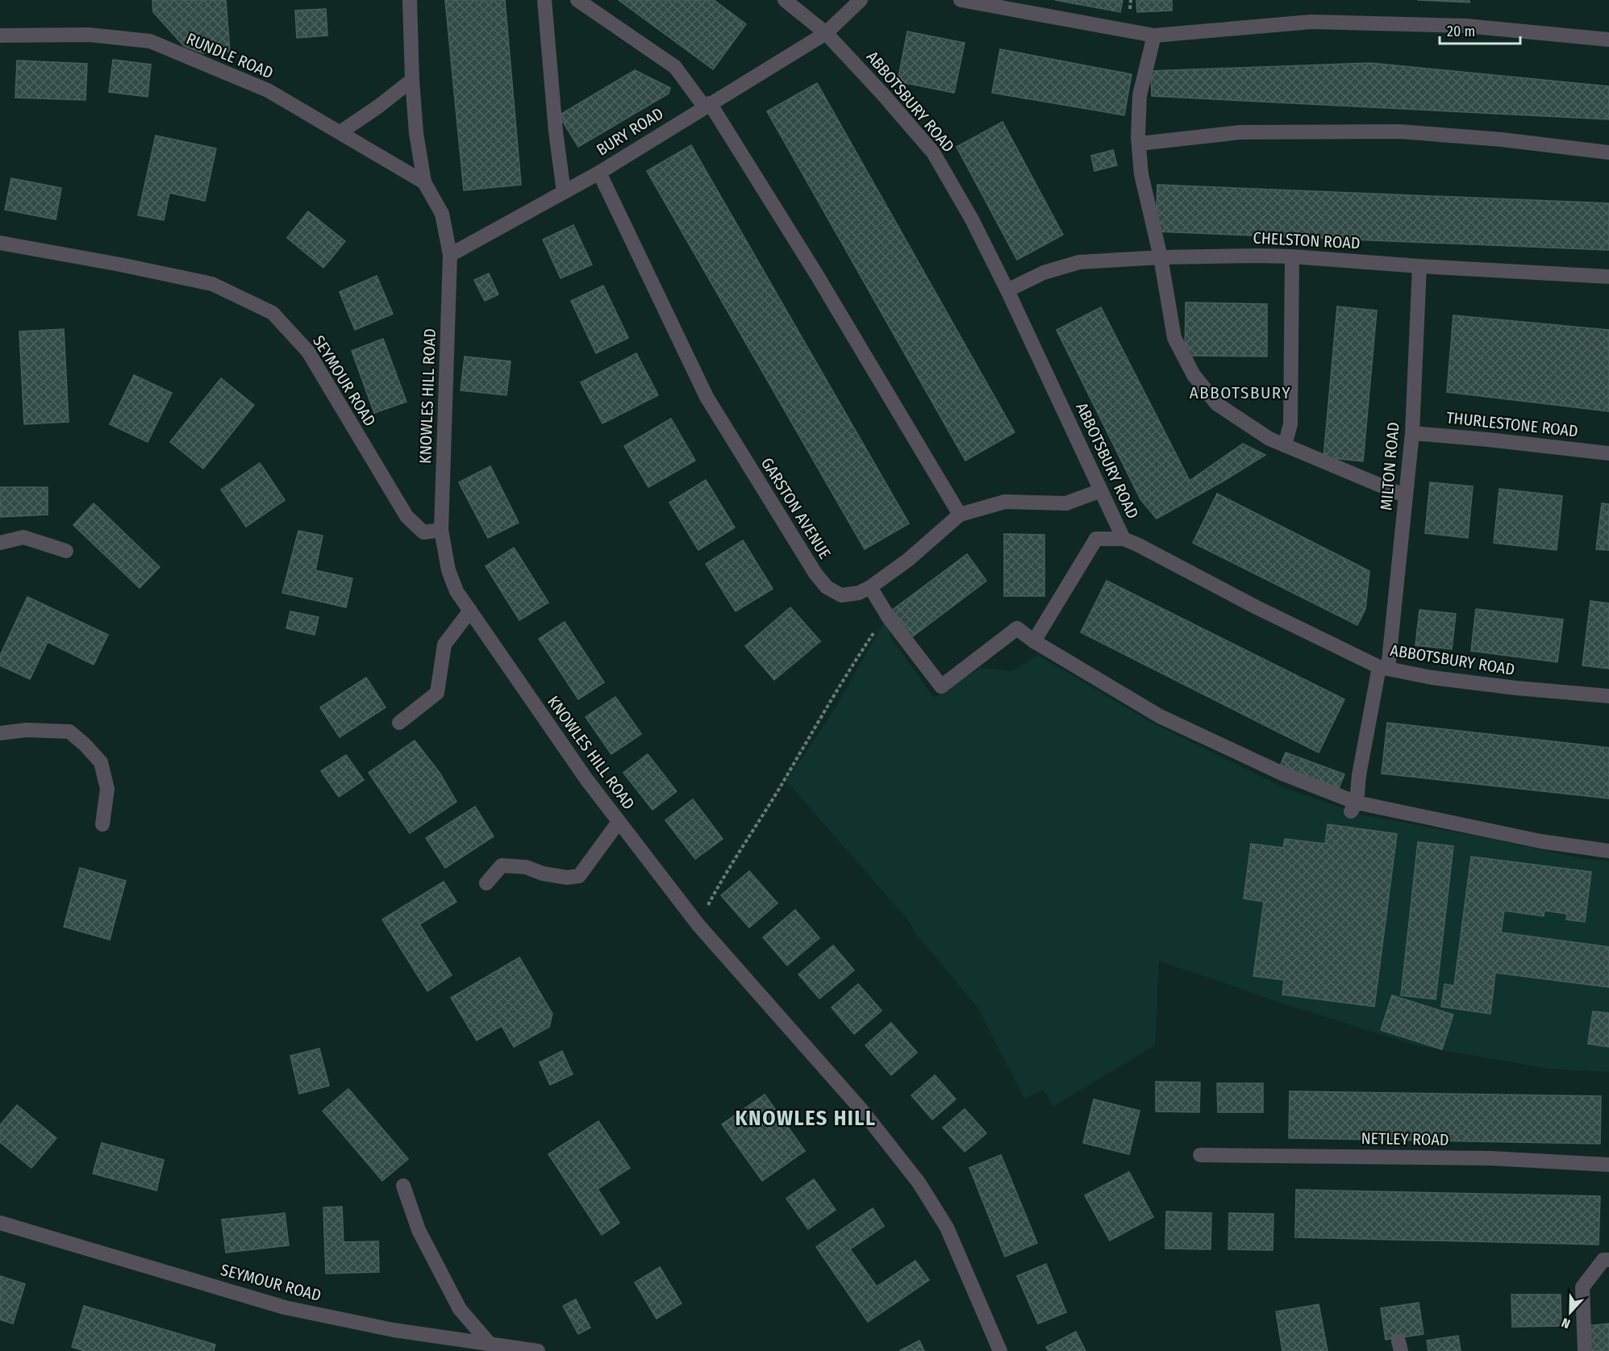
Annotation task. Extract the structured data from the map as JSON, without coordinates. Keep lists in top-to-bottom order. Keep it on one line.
{"streets":{"street":["RUNDLE ROAD","ABBOTSBURY ROAD","BURY ROAD","CHELSTON ROAD","SEYMOUR ROAD","KNOWLES HILL ROAD","THURLESTONE ROAD","MILTON ROAD","GARSTON AVENUE","NETLEY ROAD"]},"crossings":[["RUNDLE ROAD","KNOWLES HILL ROAD"],["ABBOTSBURY ROAD","BURY ROAD"],["ABBOTSBURY ROAD","CHELSTON ROAD"],["ABBOTSBURY ROAD","MILTON ROAD"],["ABBOTSBURY ROAD","GARSTON AVENUE"],["BURY ROAD","KNOWLES HILL ROAD"],["BURY ROAD","GARSTON AVENUE"],["CHELSTON ROAD","MILTON ROAD"],["SEYMOUR ROAD","KNOWLES HILL ROAD"],["THURLESTONE ROAD","MILTON ROAD"]],"districts":["ABBOTSBURY","KNOWLES HILL"],"scale_bar":"20 m","north":"bottom"}
